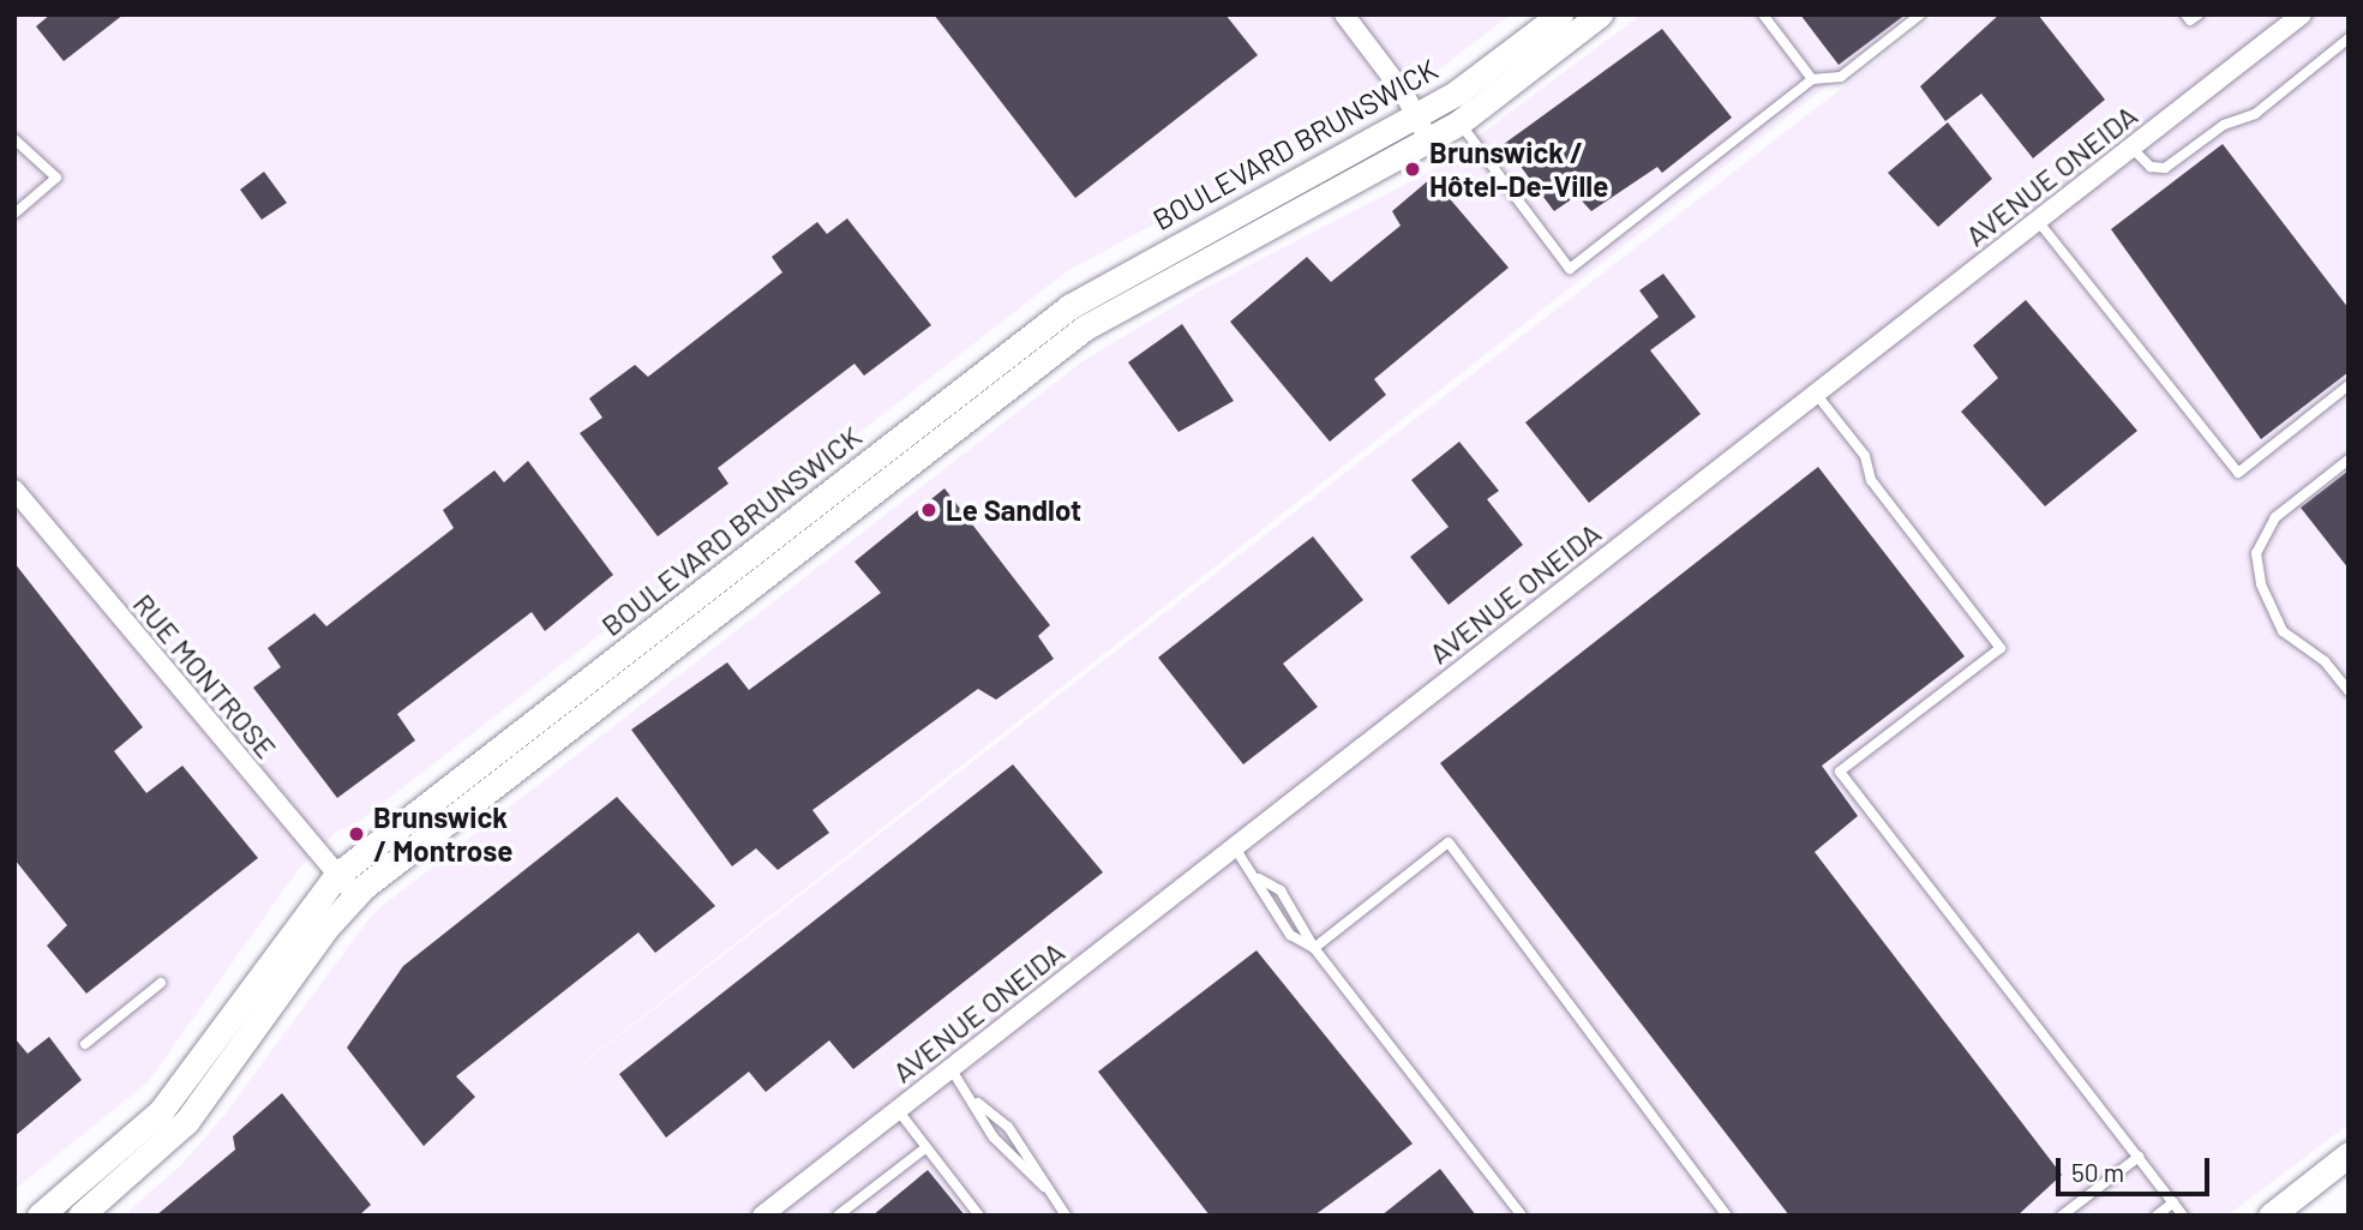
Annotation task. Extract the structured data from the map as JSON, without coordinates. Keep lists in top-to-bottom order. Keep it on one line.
{"streets":{"street":["BOULEVARD BRUNSWICK","AVENUE ONEIDA","RUE MONTROSE"]},"crossings":[["BOULEVARD BRUNSWICK","RUE MONTROSE"]],"places":["Brunswick / Hôtel-De-Ville","Le Sandlot","Brunswick / Montrose"],"scale_bar":"50 m"}
